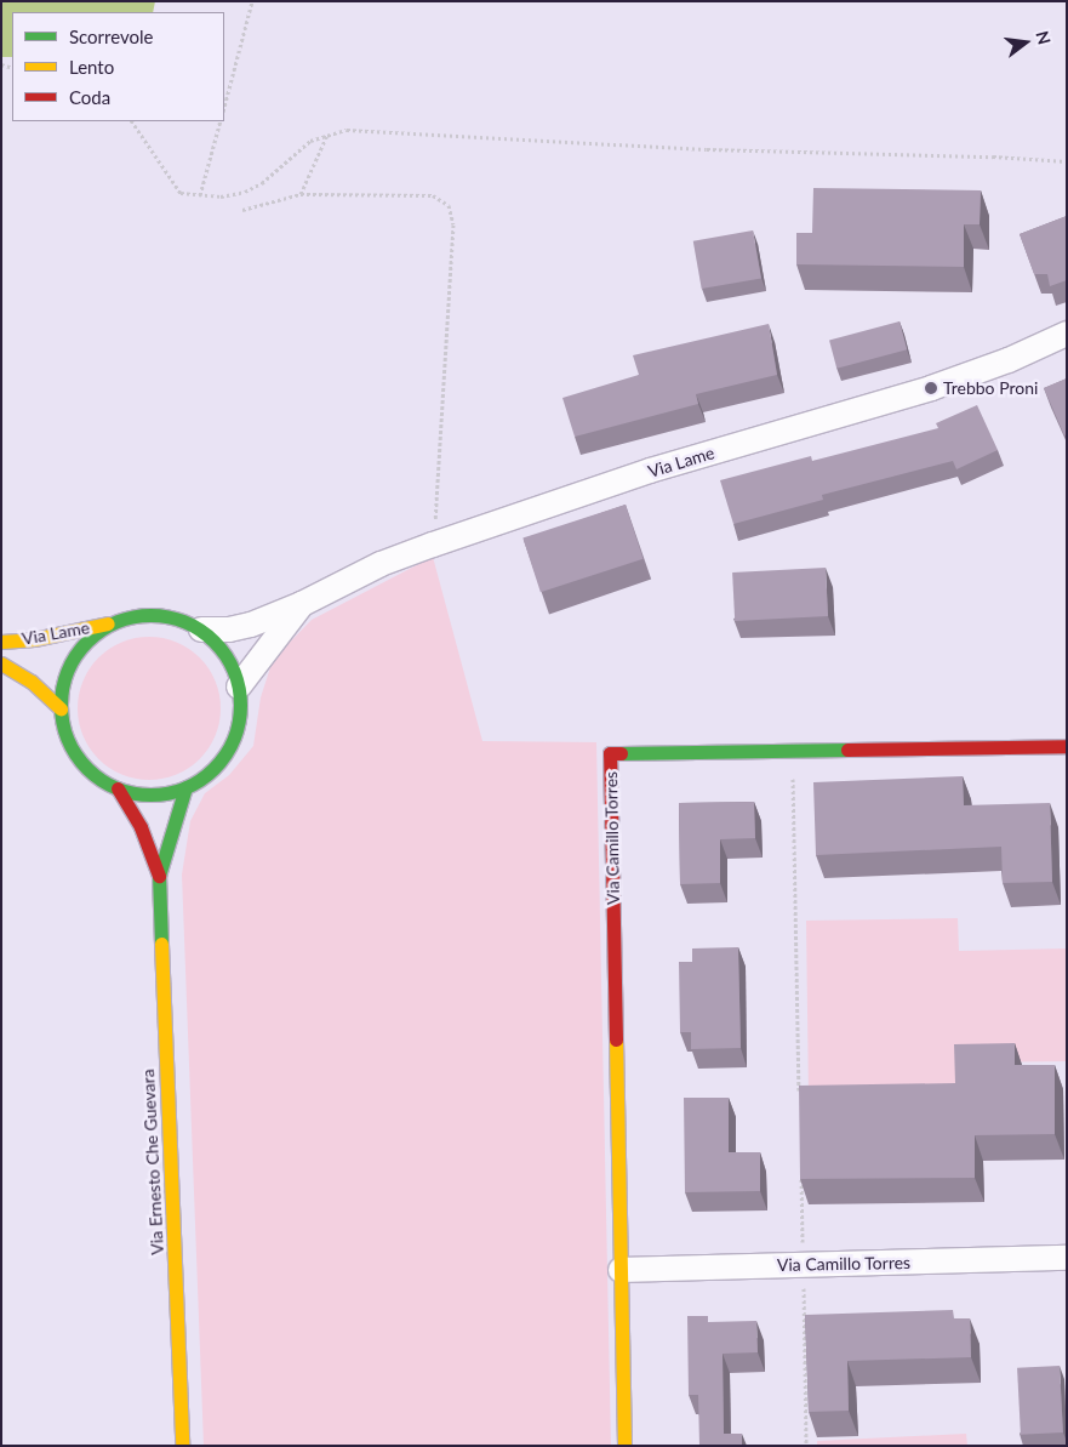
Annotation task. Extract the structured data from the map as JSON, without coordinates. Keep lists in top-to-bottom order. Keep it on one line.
{"streets":{"street":["Via Lame","Via Camillo Torres","Via Ernesto Che Guevara"]},"crossings":[["Via Lame","Via Ernesto Che Guevara"]],"places":["Trebbo Proni"],"legend":["Scorrevole","Lento","Coda"],"north":"right"}
